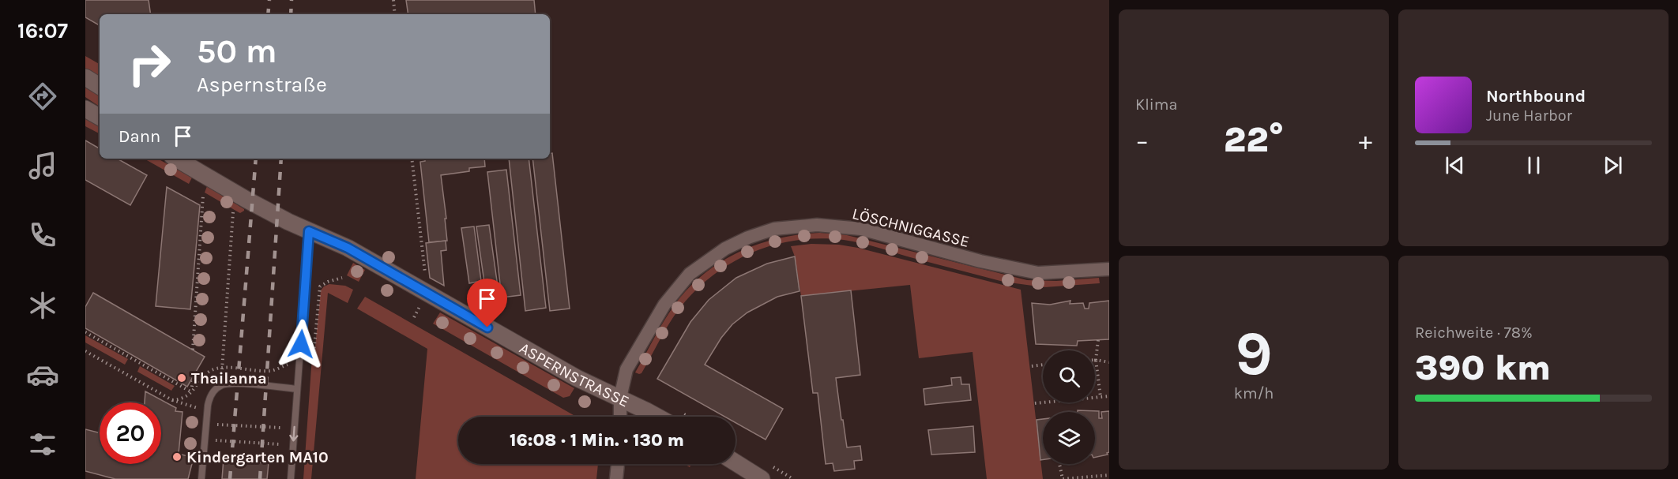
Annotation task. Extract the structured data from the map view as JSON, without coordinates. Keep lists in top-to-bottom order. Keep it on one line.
{"streets":{"street":["LÖSCHNIGGASSE","ASPERNSTRASSE"]},"crossings":[["LÖSCHNIGGASSE","ASPERNSTRASSE"]],"places":["Thailanna","Kindergarten MA10"],"page":{"tabs":"16:07","tile":["Klima",["9","km/h"],["Reichweite · 78%","390 km"]],"turn":["50 m","Aspernstraße"],"song":["Northbound","June Harbor"],"then":"Dann","heat":["−","22°","+"],"limit":"20","trip":"16:08 · 1 Min. · 130 m"}}
